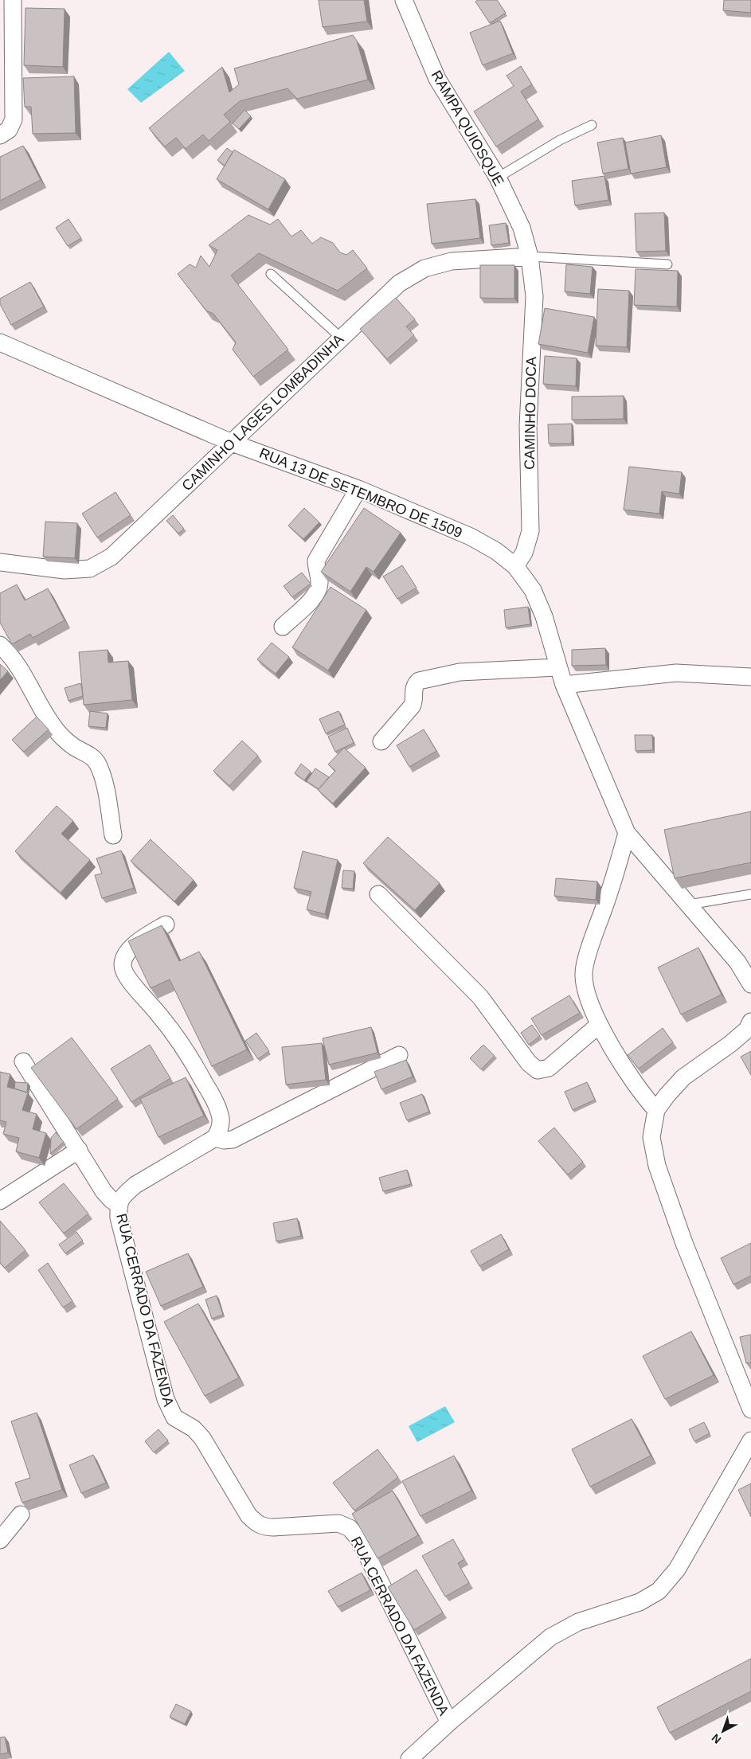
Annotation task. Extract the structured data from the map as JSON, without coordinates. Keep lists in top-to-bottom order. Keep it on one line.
{"streets":{"street":["RAMPA QUIOSQUE","CAMINHO LAGES LOMBADINHA","CAMINHO DOCA","RUA 13 DE SETEMBRO DE 1509","RUA CERRADO DA FAZENDA"]},"crossings":[["RAMPA QUIOSQUE","CAMINHO LAGES LOMBADINHA"],["RAMPA QUIOSQUE","CAMINHO DOCA"],["CAMINHO LAGES LOMBADINHA","CAMINHO DOCA"],["CAMINHO LAGES LOMBADINHA","RUA 13 DE SETEMBRO DE 1509"],["CAMINHO DOCA","RUA 13 DE SETEMBRO DE 1509"]],"north":"bottom left"}
